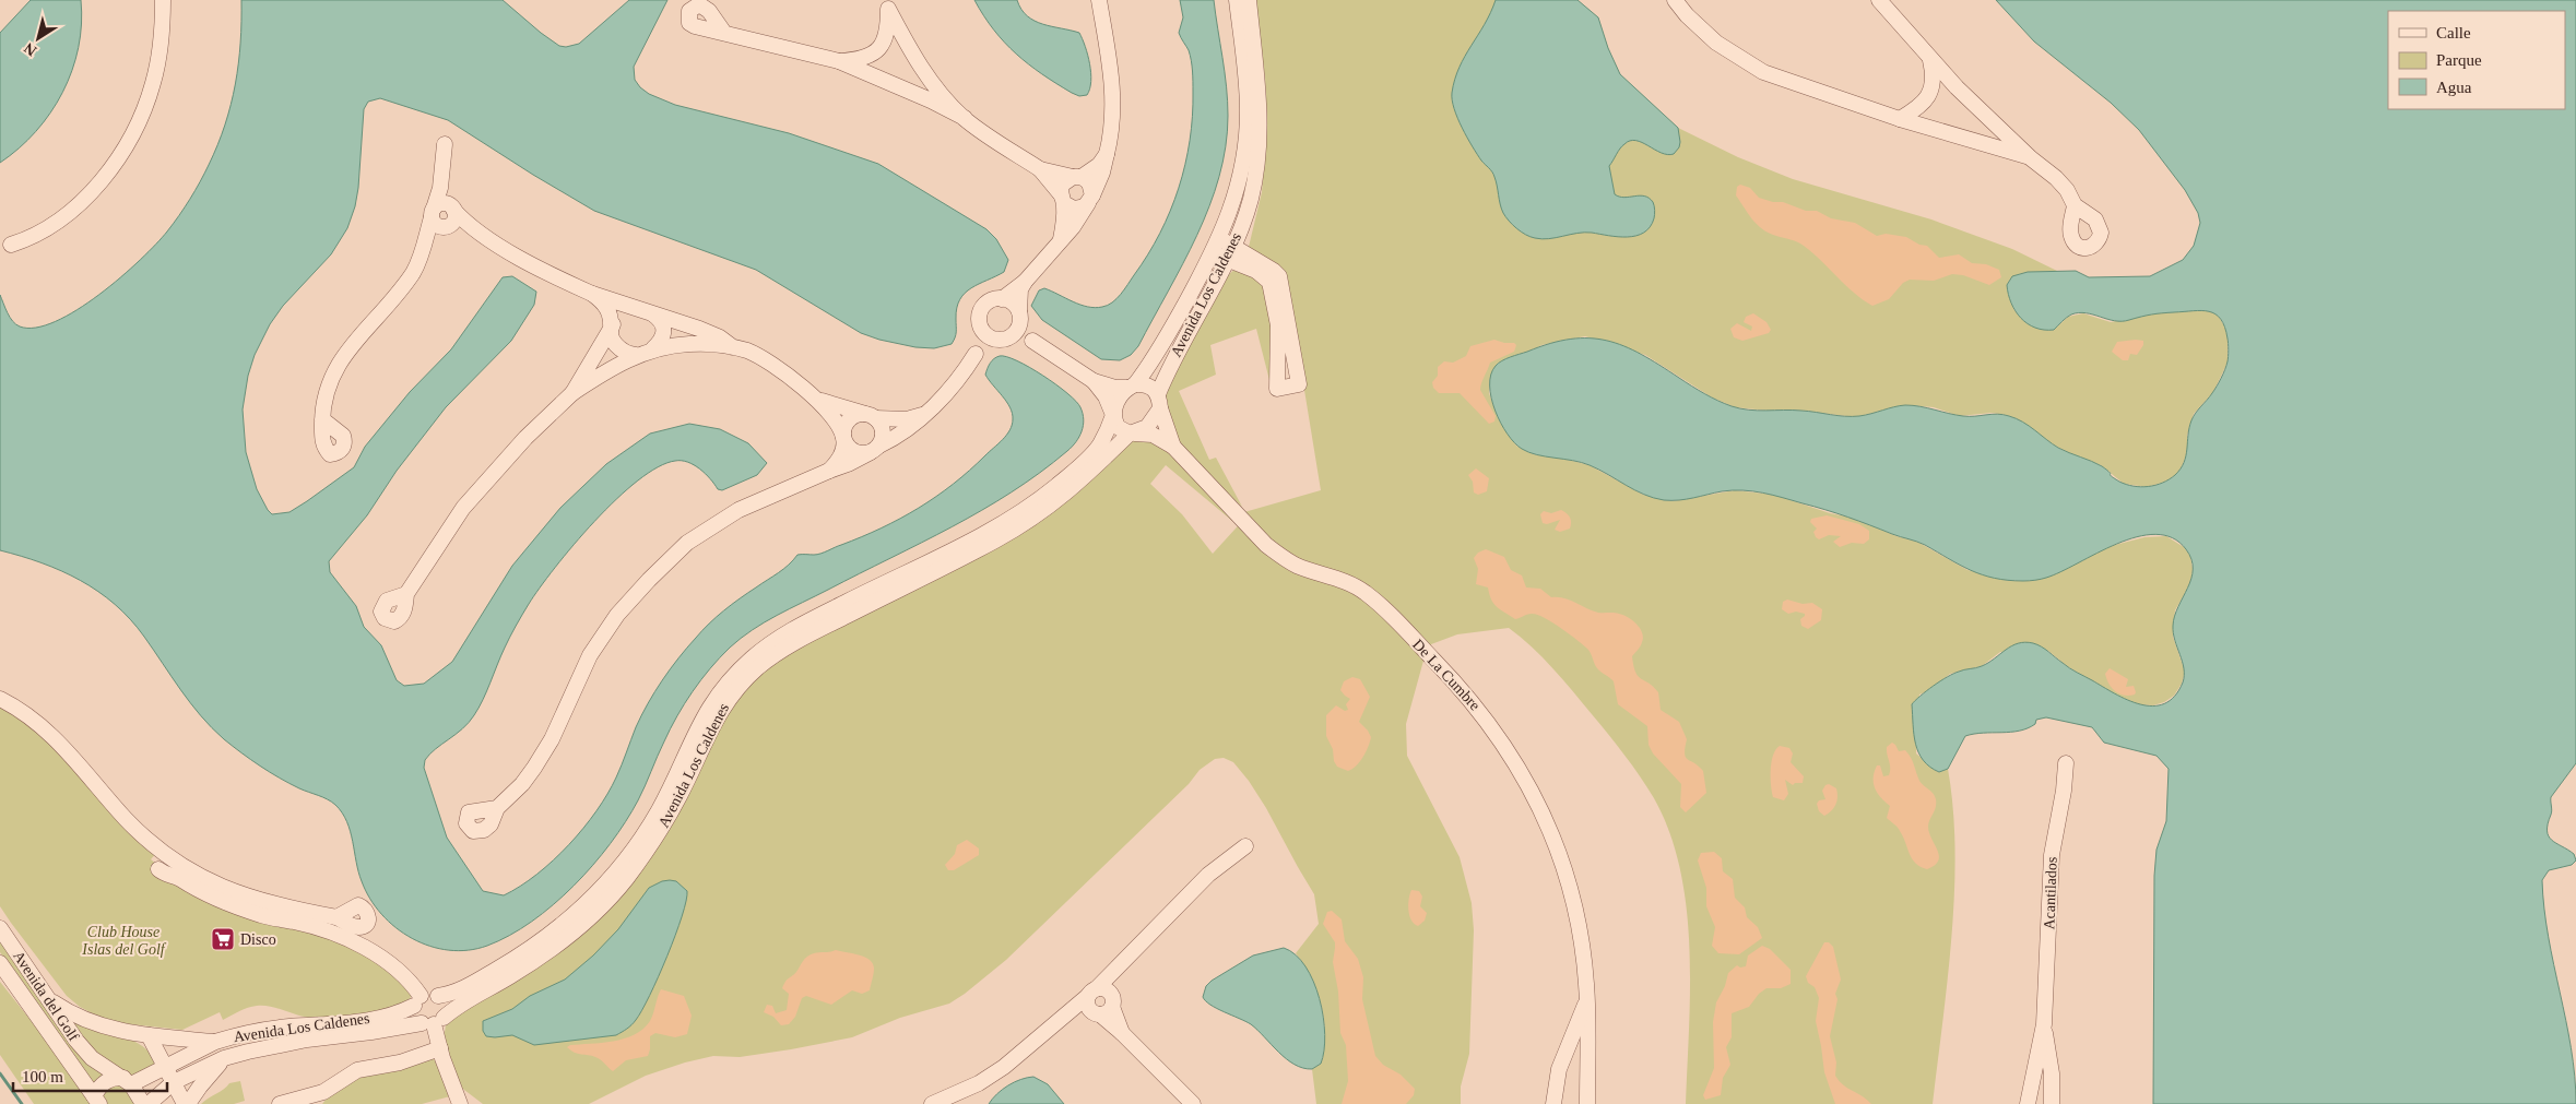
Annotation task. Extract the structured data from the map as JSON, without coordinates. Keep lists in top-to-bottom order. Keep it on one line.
{"streets":{"street":["Avenida Los Caldenes","De La Cumbre","Acantilados","Avenida del Golf"]},"crossings":[["Avenida Los Caldenes","Avenida del Golf"]],"parks":["Club House Islas del Golf"],"places":{"supermarket":["Disco"]},"legend":["Calle","Parque","Agua"],"scale_bar":"100 m","north":"bottom left"}
